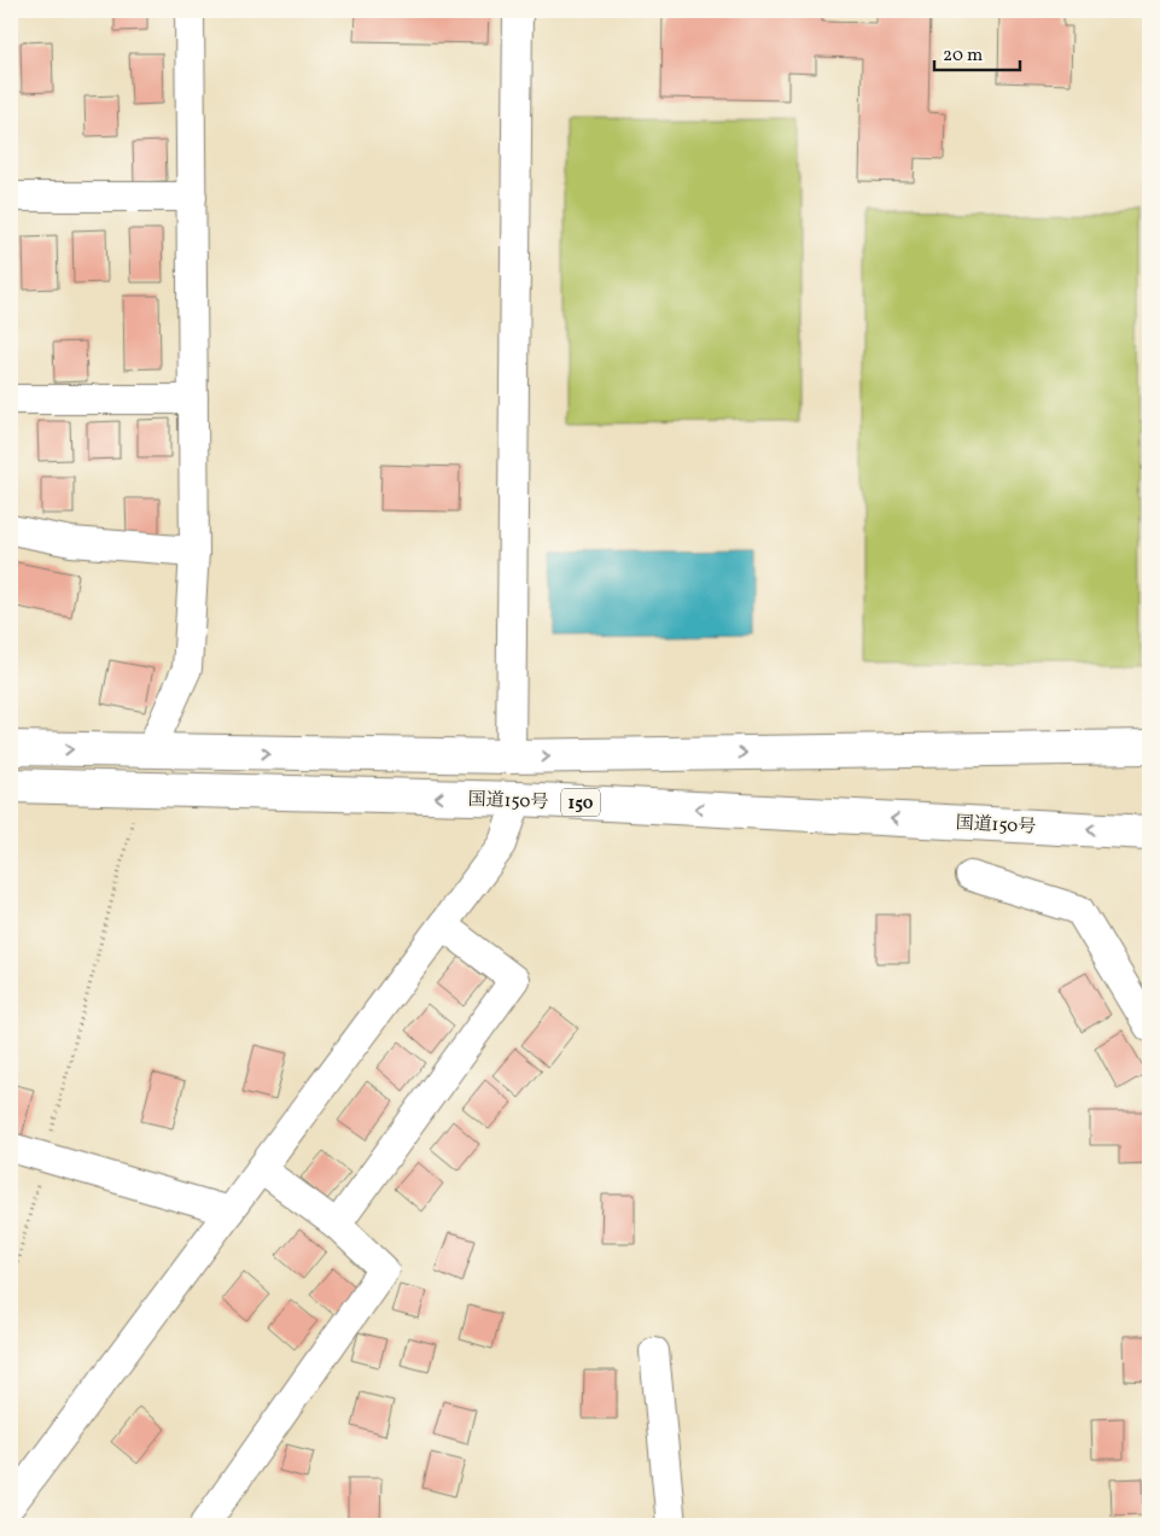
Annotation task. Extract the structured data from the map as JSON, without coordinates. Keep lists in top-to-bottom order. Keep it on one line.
{"streets":{"highway":["国道150号","150"]},"scale_bar":"20 m"}
